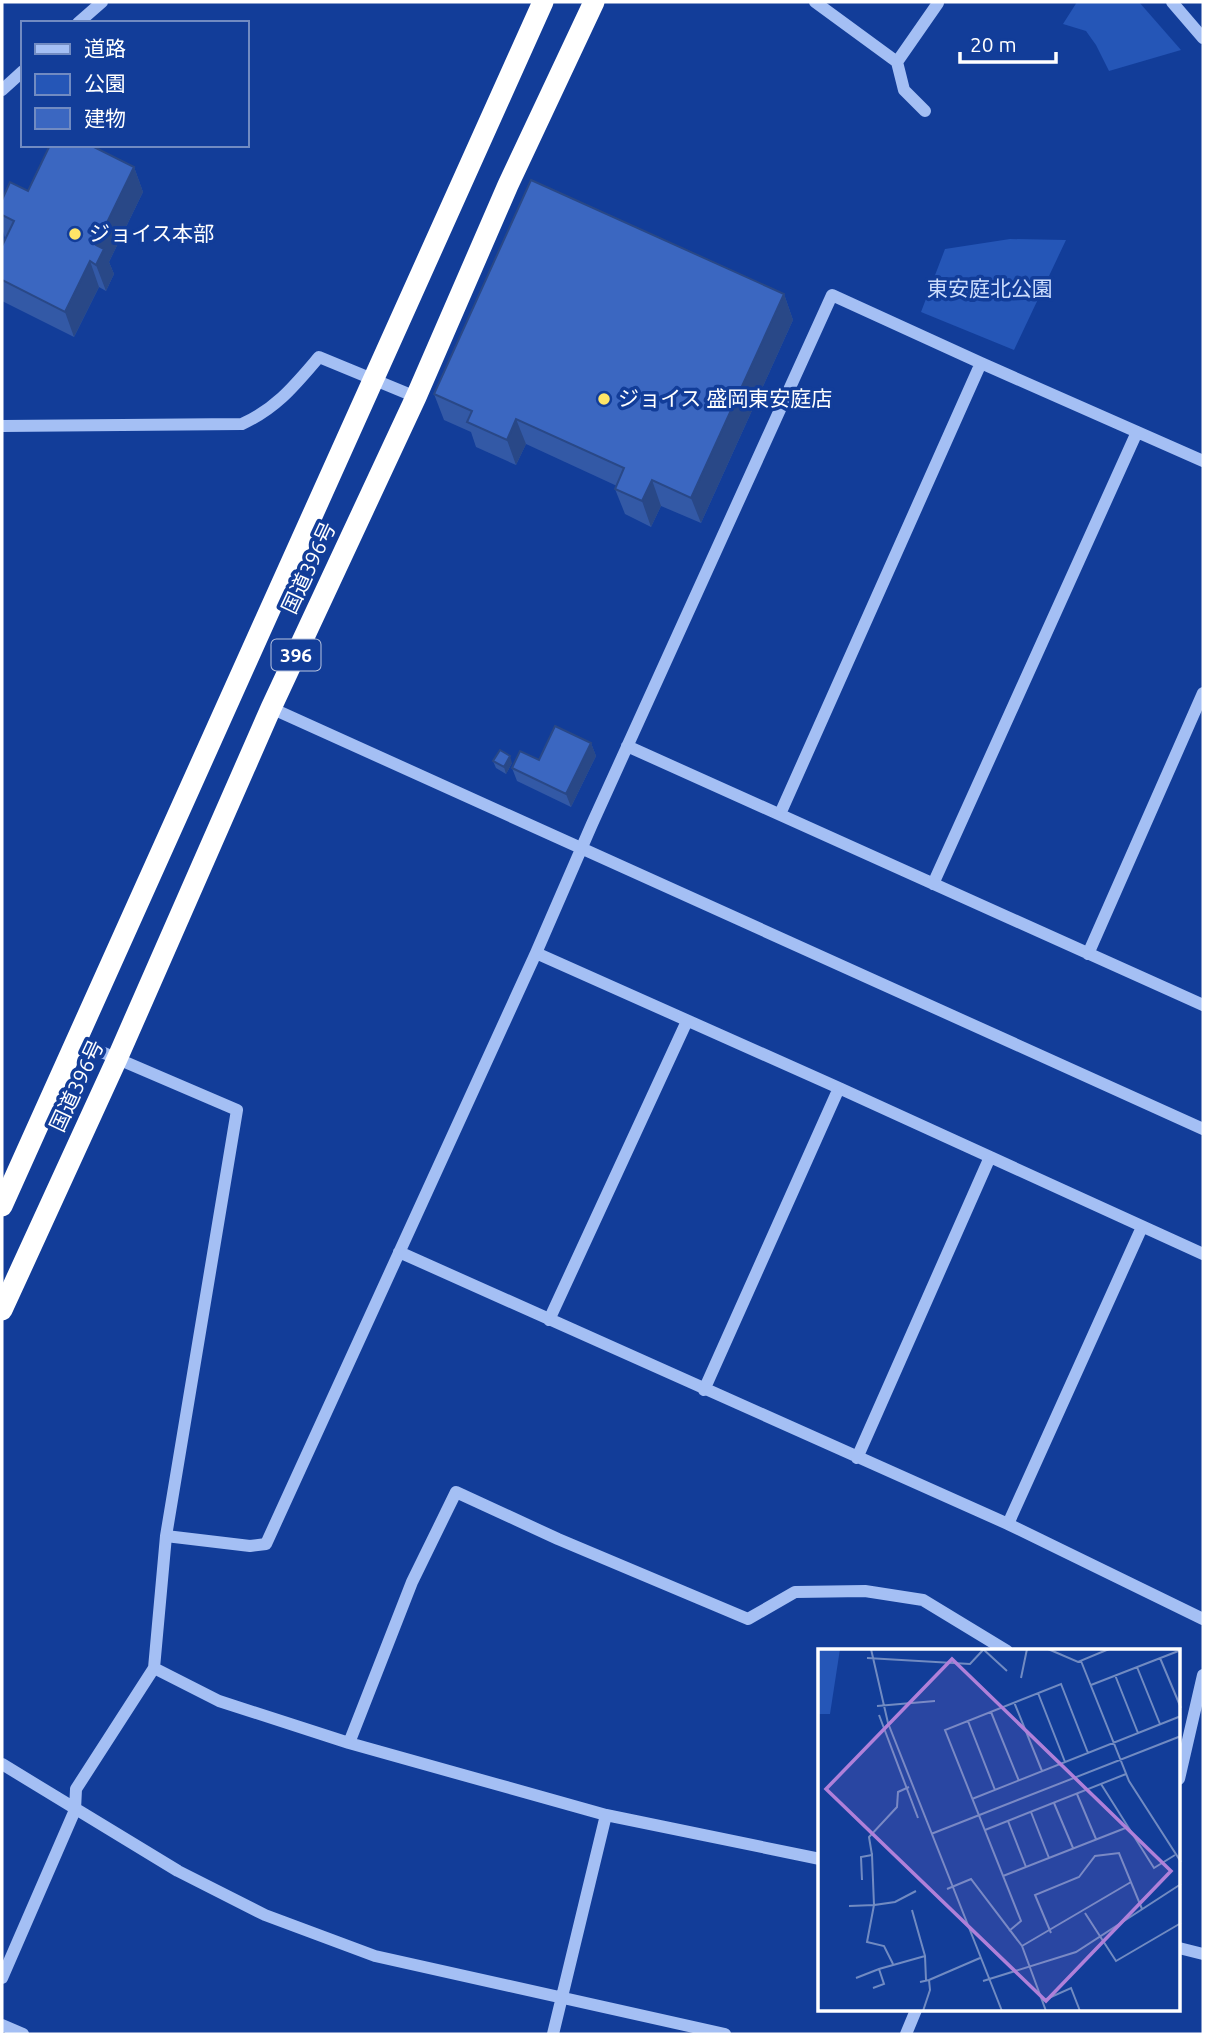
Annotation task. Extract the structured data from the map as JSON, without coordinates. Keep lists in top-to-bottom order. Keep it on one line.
{"streets":{"highway":["国道396号","396"]},"parks":["東安庭北公園"],"places":["ジョイス本部","ジョイス 盛岡東安庭店"],"legend":["道路","公園","建物"],"scale_bar":"20 m"}
